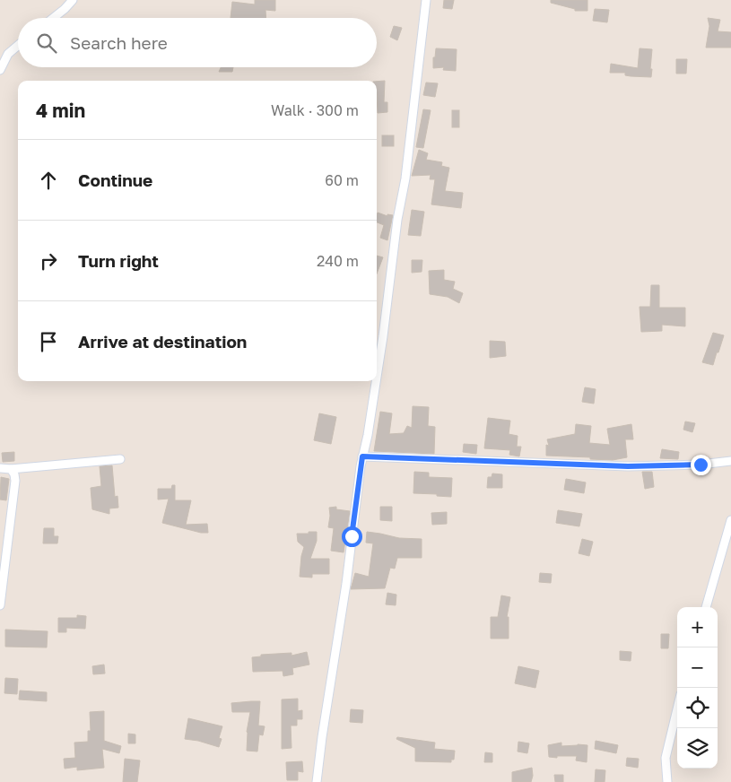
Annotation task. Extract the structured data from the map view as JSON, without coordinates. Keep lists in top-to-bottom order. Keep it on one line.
{"page":{"search":"Search here","heading":["4 min","Walk · 300 m"],"list":[["Continue","60 m"],["Turn right","240 m"],"Arrive at destination"],"map_buttons":["+","−"]}}
